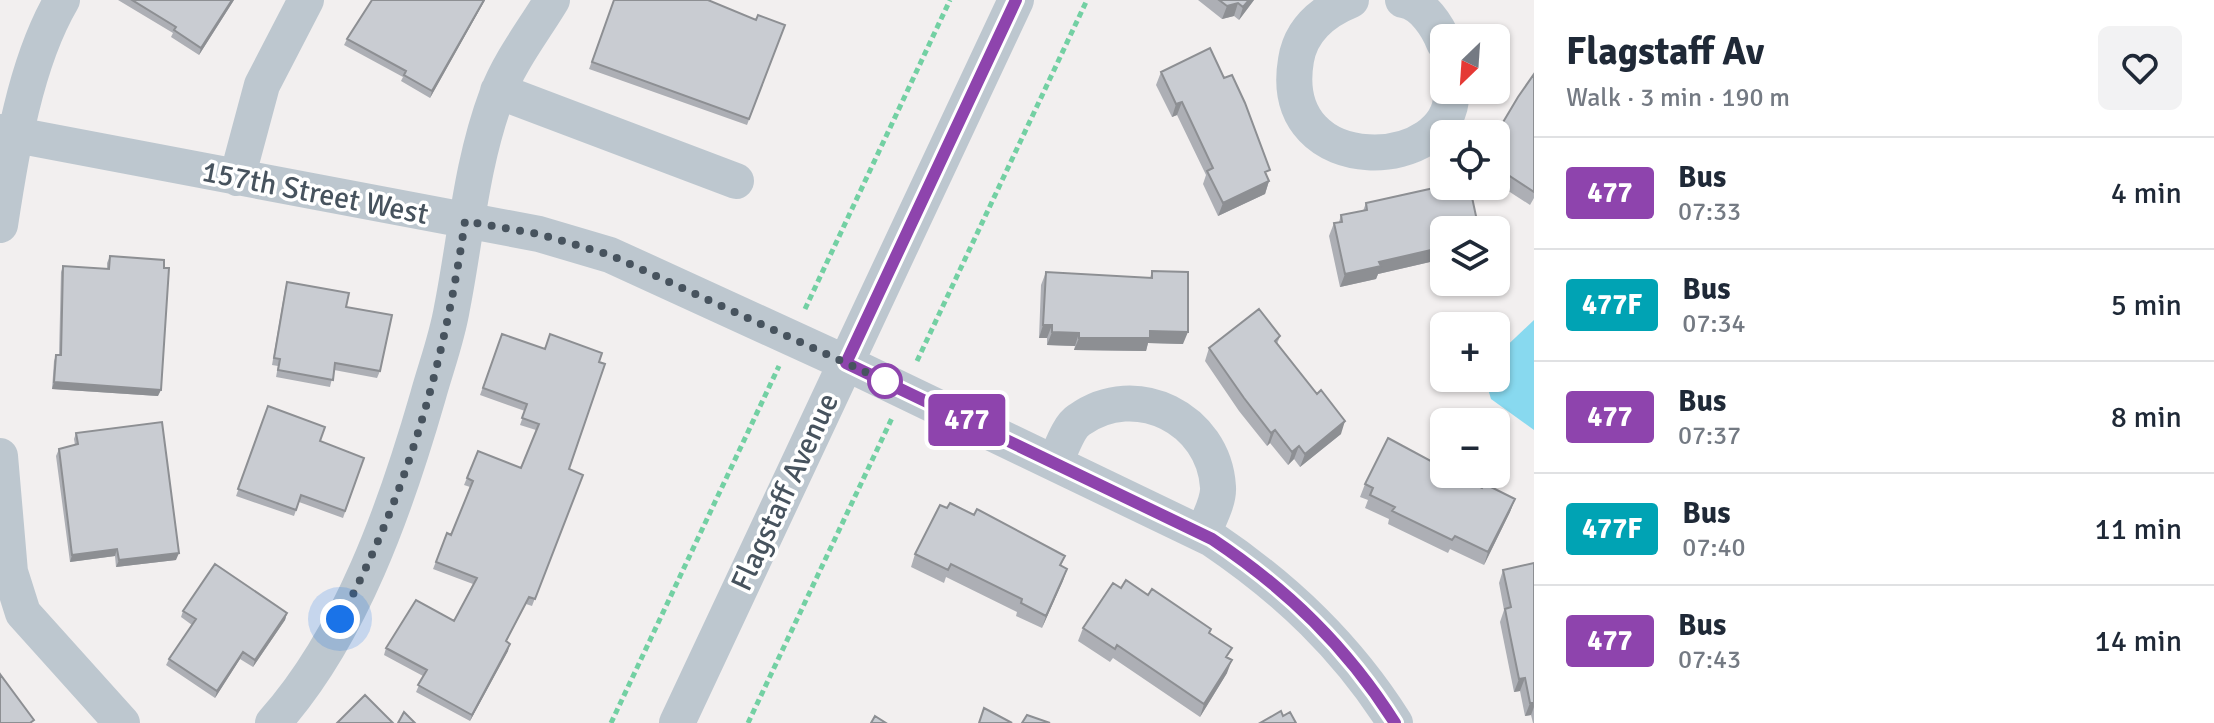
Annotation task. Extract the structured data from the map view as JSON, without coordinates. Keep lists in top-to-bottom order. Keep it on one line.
{"streets":{"street":["157th Street West","Flagstaff Avenue"]},"crossings":[["157th Street West","Flagstaff Avenue"]],"lines":["bus line 477"],"north":"bottom left","page":{"on_map":"477","heading":["Flagstaff Av","Walk · 3 min · 190 m"],"map_buttons":["+","−"],"list":[{"mark":"477","name":"Bus","note":"07:33","value":"4 min"},{"mark":"477F","name":"Bus","note":"07:34","value":"5 min"},{"mark":"477","name":"Bus","note":"07:37","value":"8 min"},{"mark":"477F","name":"Bus","note":"07:40","value":"11 min"},{"mark":"477","name":"Bus","note":"07:43","value":"14 min"}]}}
